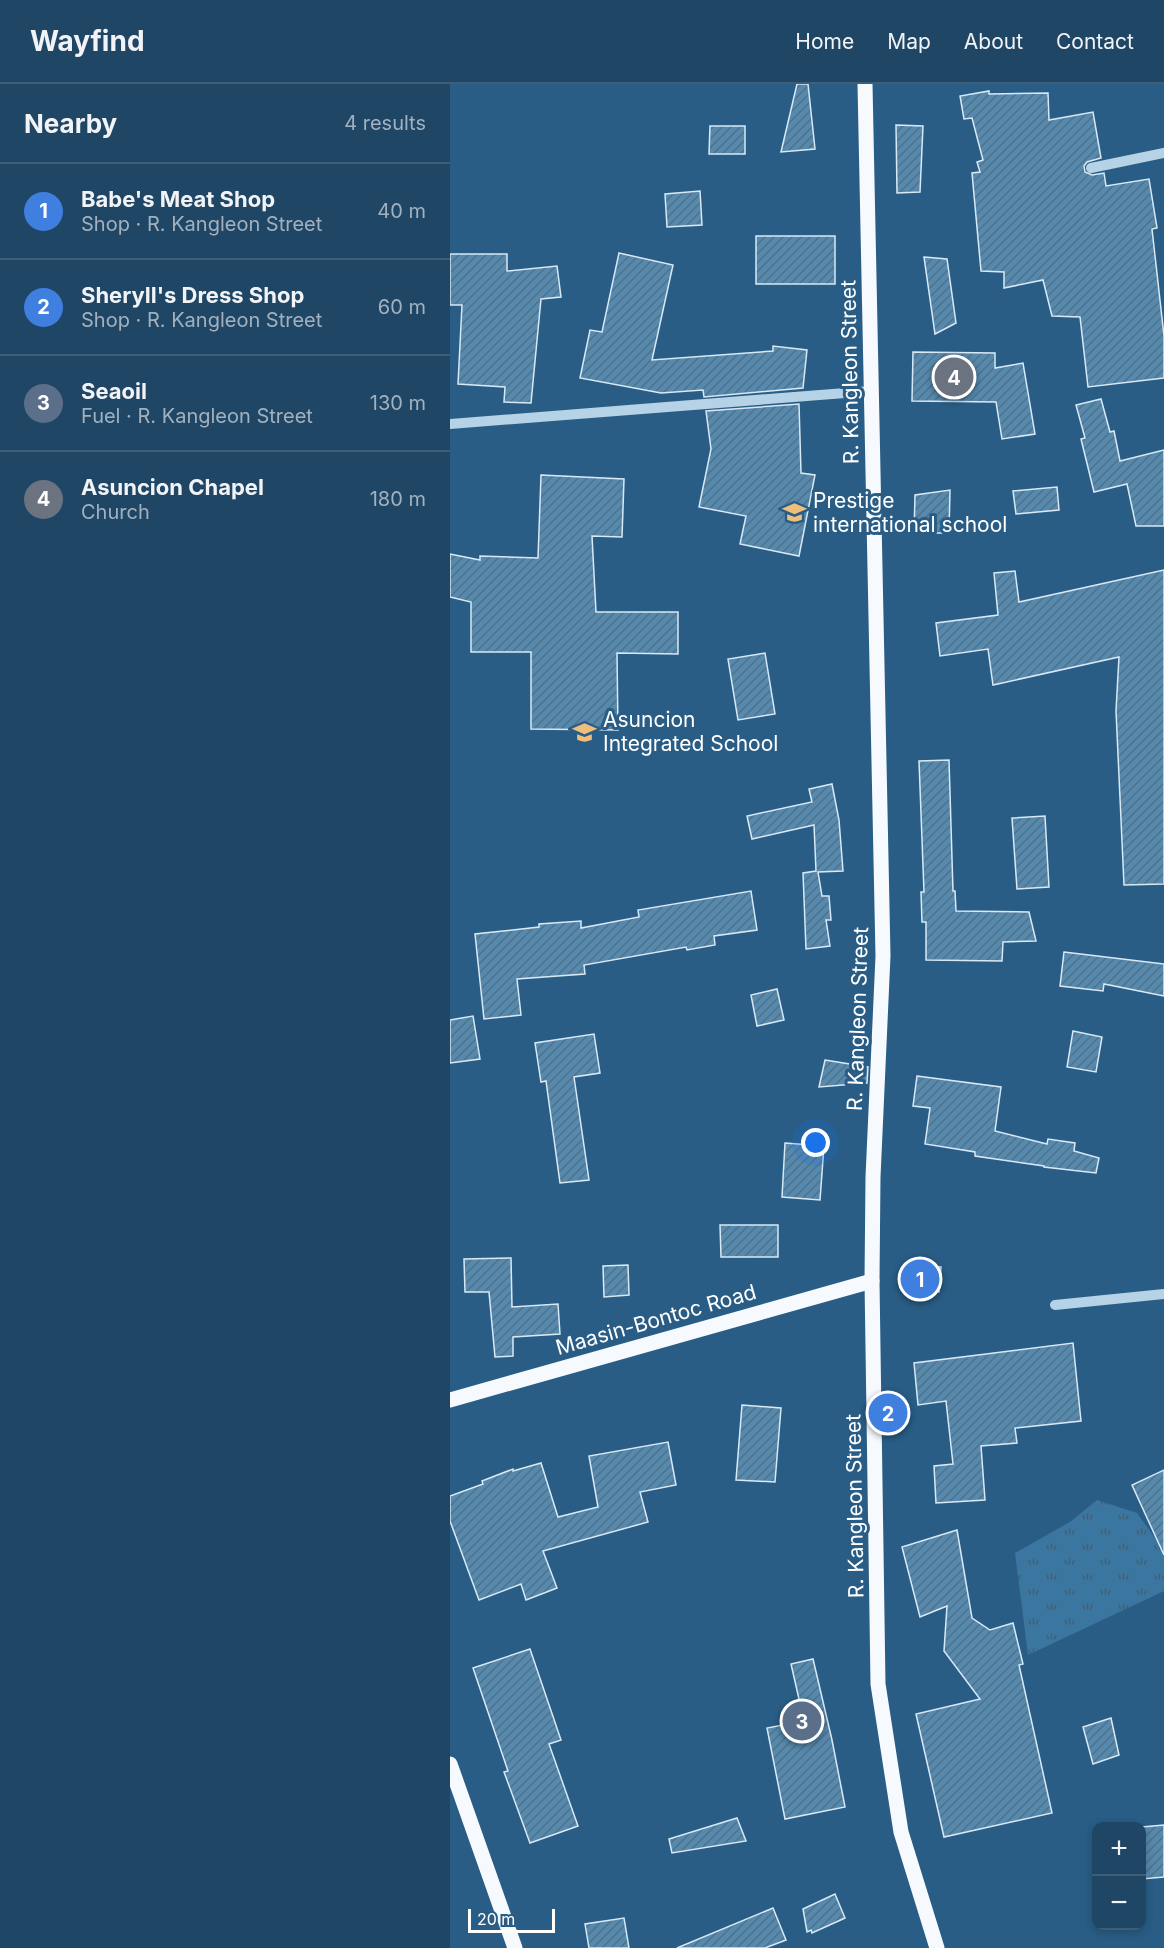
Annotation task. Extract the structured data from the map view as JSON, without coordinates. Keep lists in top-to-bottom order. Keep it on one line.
{"streets":{"main road":["R. Kangleon Street","Maasin-Bontoc Road"]},"crossings":[["R. Kangleon Street","Maasin-Bontoc Road"]],"places":{"school or university":["Prestige international school","Asuncion Integrated School"]},"scale_bar":"20 m","page":{"header":"Wayfind","nav":["Home","Map","About","Contact"],"heading":["Nearby","4 results"],"list":[{"mark":"1","name":"Babe's Meat Shop","note":"Shop · R. Kangleon Street","value":"40 m"},{"mark":"2","name":"Sheryll's Dress Shop","note":"Shop · R. Kangleon Street","value":"60 m"},{"mark":"3","name":"Seaoil","note":"Fuel · R. Kangleon Street","value":"130 m"},{"mark":"4","name":"Asuncion Chapel","note":"Church","value":"180 m"}],"pins":["4","1","2","3"],"map_buttons":["+","−"],"scale":"20 m"}}
